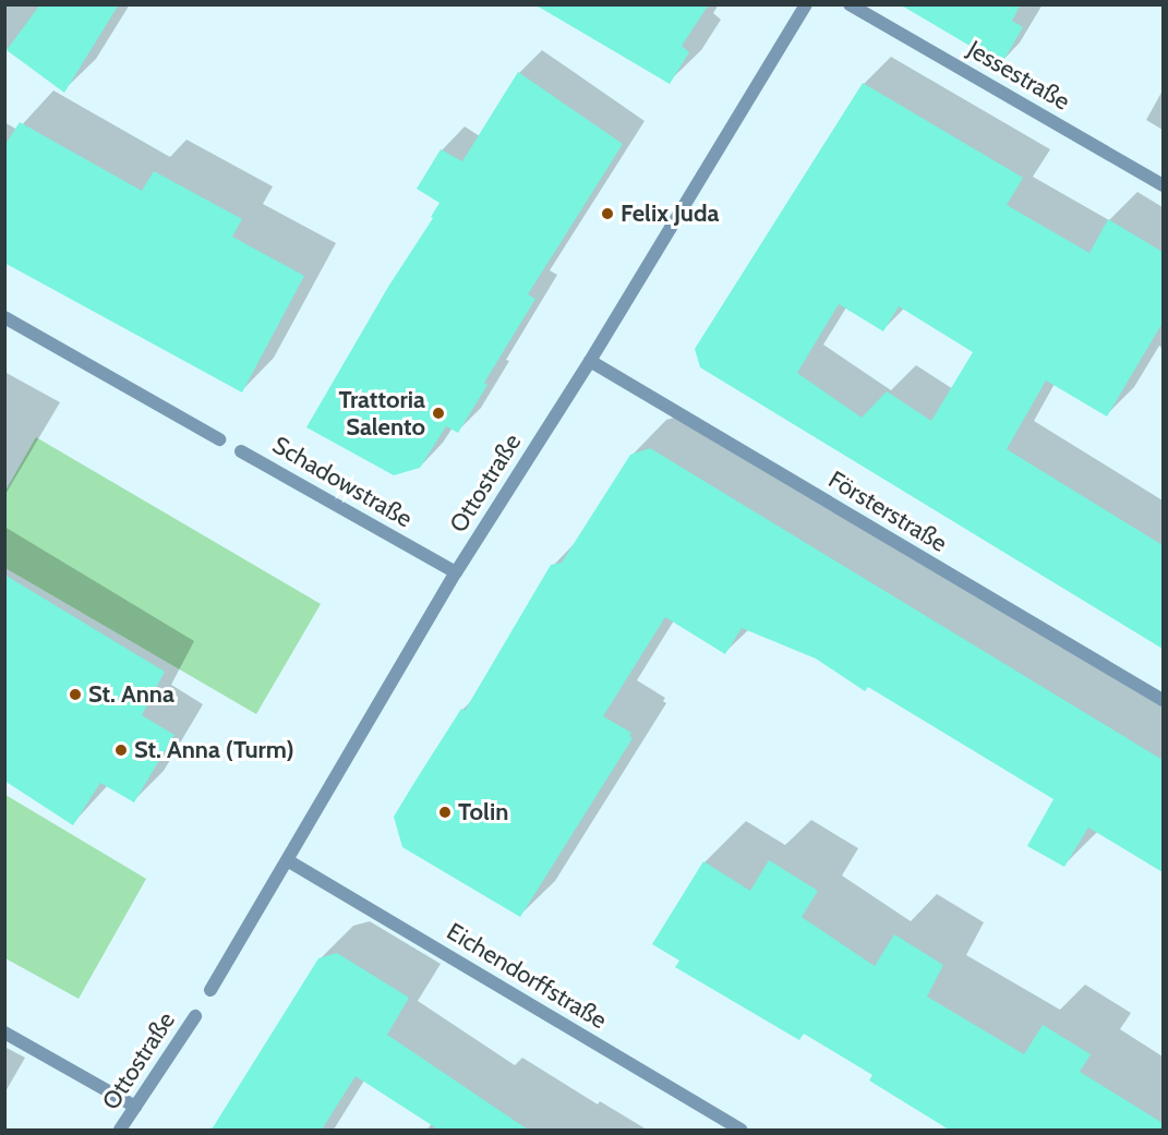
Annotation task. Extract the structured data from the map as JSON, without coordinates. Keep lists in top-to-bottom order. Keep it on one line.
{"streets":{"street":["Jessestraße","Schadowstraße","Ottostraße","Försterstraße","Eichendorffstraße"]},"crossings":[["Schadowstraße","Ottostraße"],["Ottostraße","Försterstraße"],["Ottostraße","Eichendorffstraße"]],"places":["Felix Juda","Trattoria Salento","St. Anna","St. Anna (Turm)","Tolin"]}
